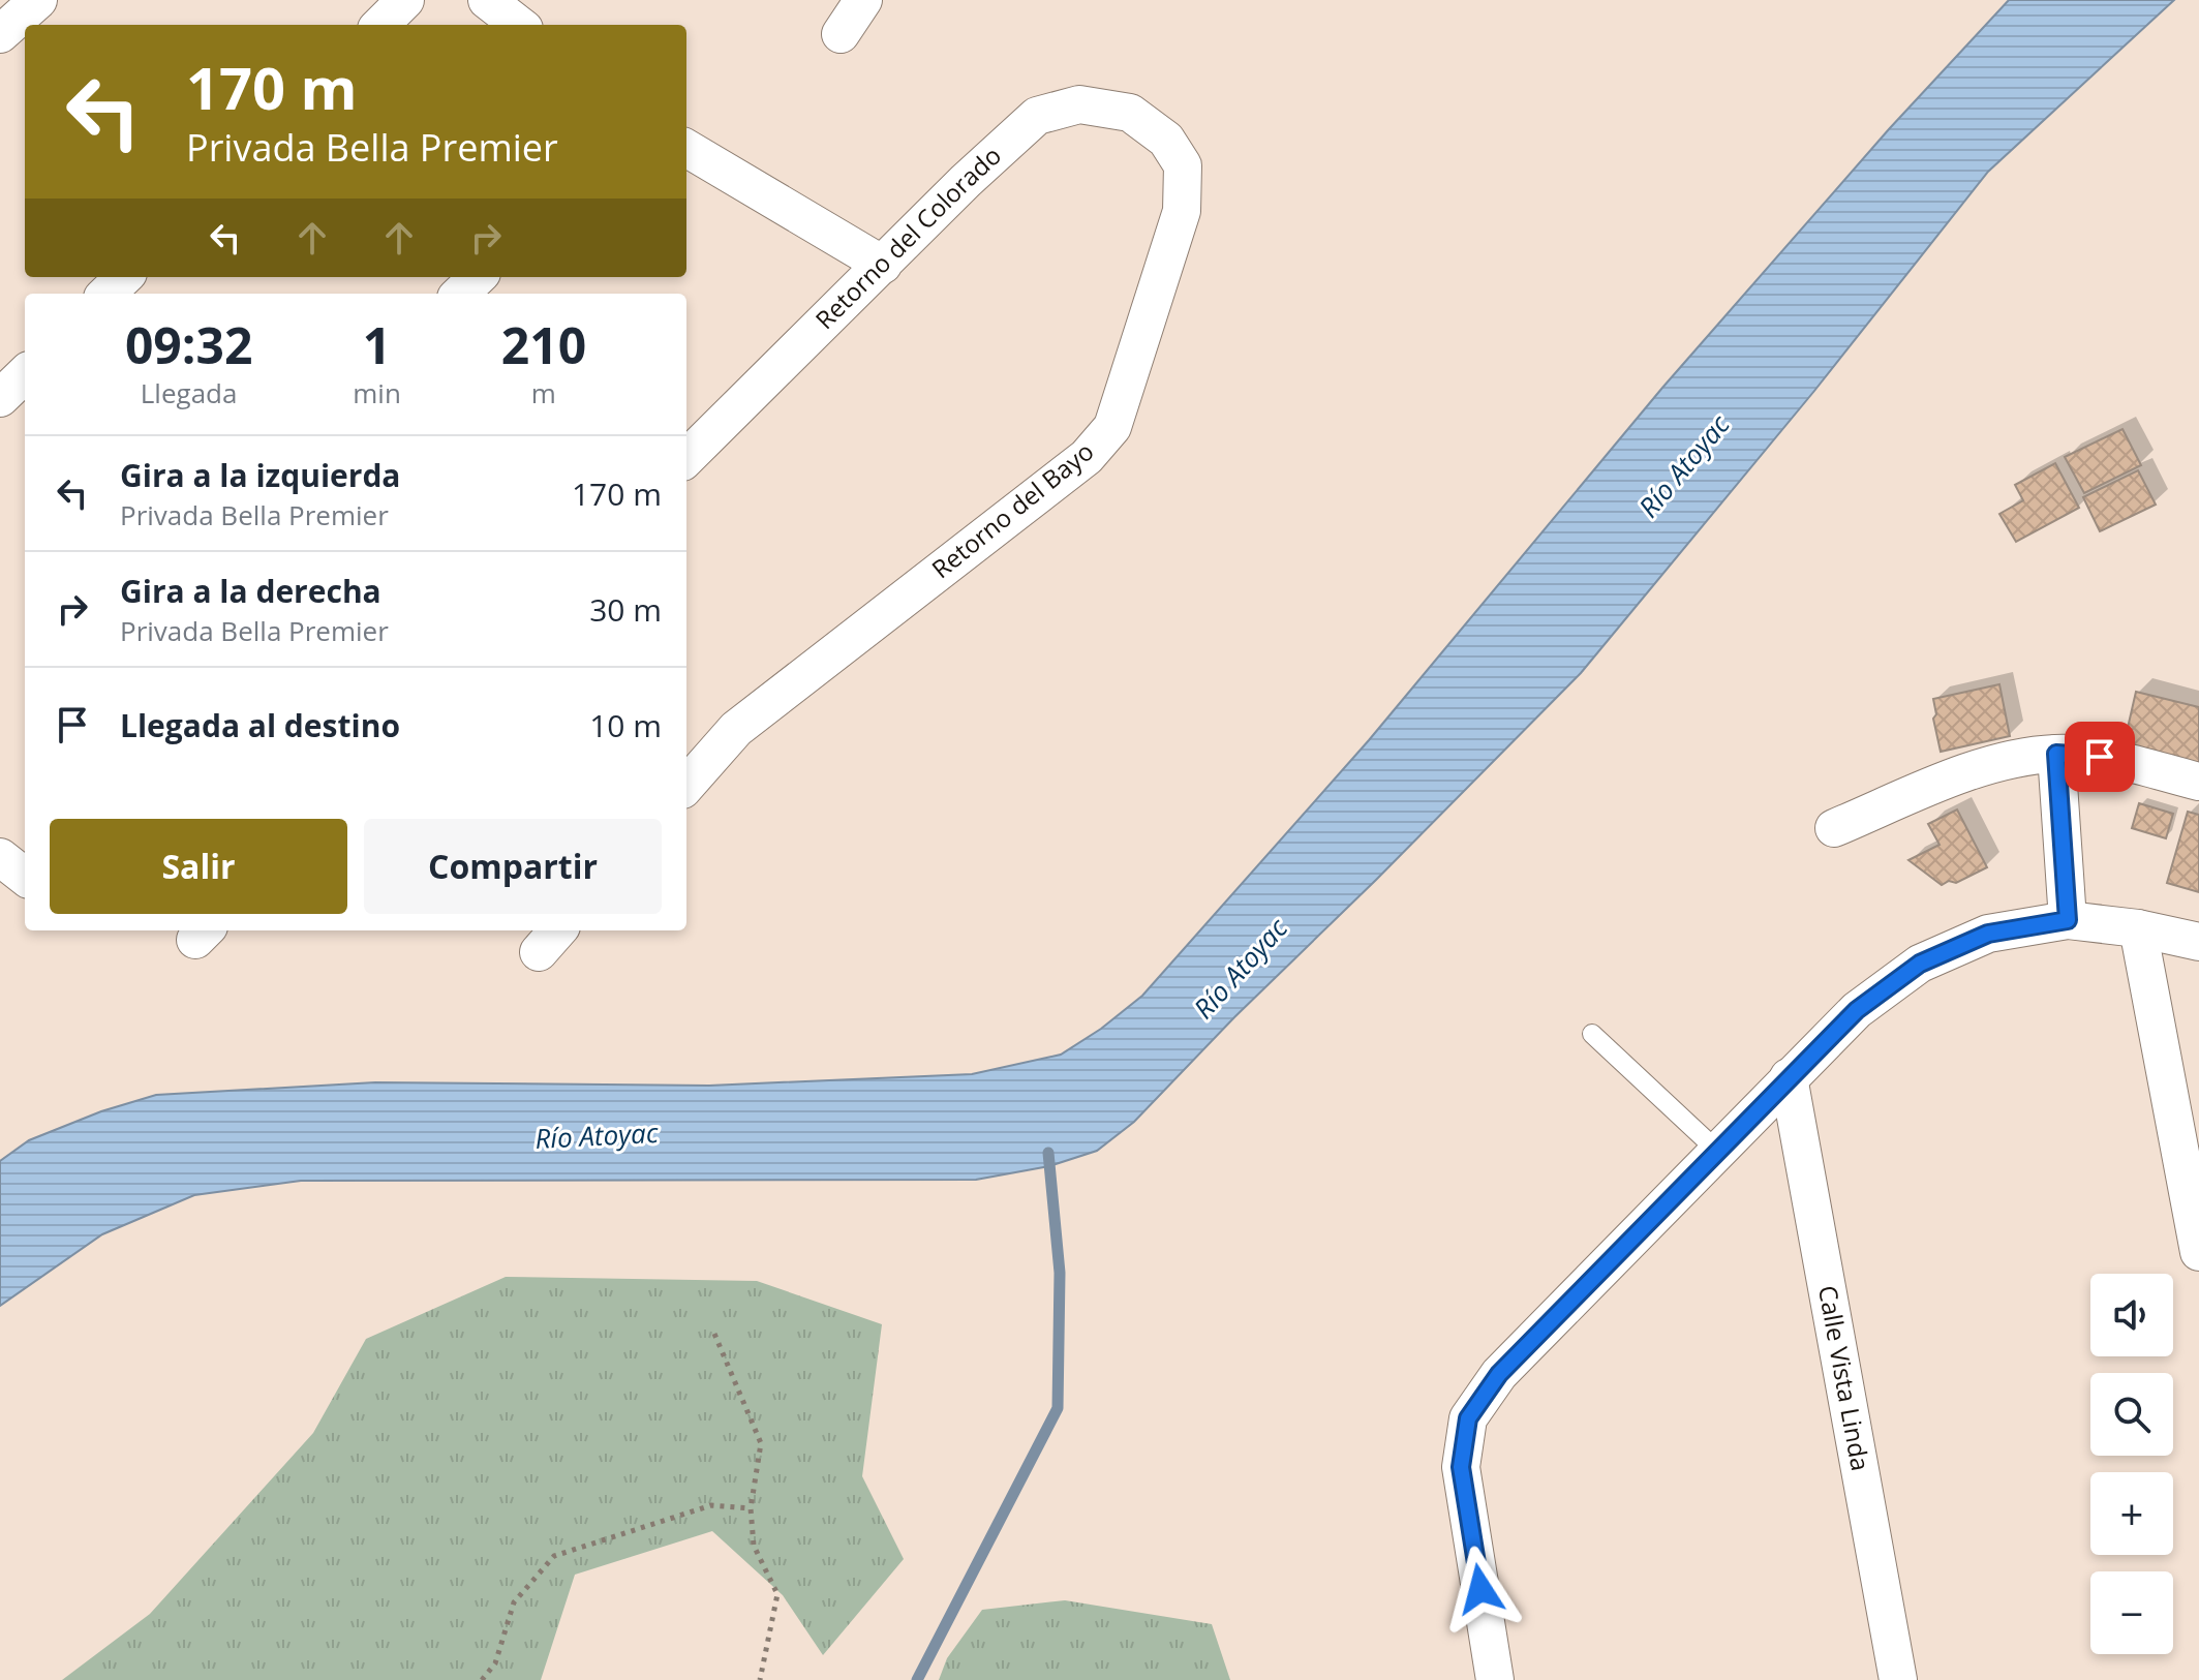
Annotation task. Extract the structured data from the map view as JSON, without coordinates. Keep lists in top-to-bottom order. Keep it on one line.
{"streets":{"street":["Retorno del Colorado","Retorno del Bayo","Calle Vista Linda"]},"crossings":[["Retorno del Colorado","Retorno del Bayo"]],"water":["Río Atoyac"],"page":{"turn":["170 m","Privada Bella Premier"],"eta":["09:32","Llegada","1","min","210","m"],"list":[{"name":"Gira a la izquierda","note":"Privada Bella Premier","value":"170 m"},{"name":"Gira a la derecha","note":"Privada Bella Premier","value":"30 m"},{"name":"Llegada al destino","value":"10 m"}],"buttons":["Salir","Compartir"],"map_buttons":["+","−"]}}
